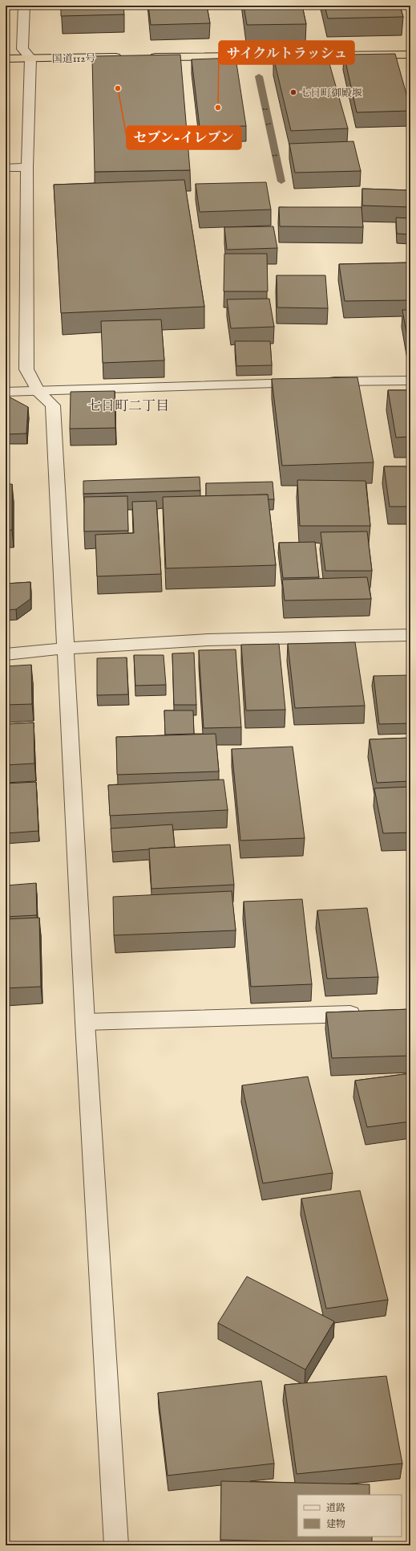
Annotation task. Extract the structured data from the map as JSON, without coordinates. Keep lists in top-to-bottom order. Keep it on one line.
{"streets":{"highway":["国道112号"]},"districts":["七日町二丁目"],"places":["セブン-イレブン","七日町御殿堰","サイクルトラッシュ"],"legend":["道路","建物"]}
